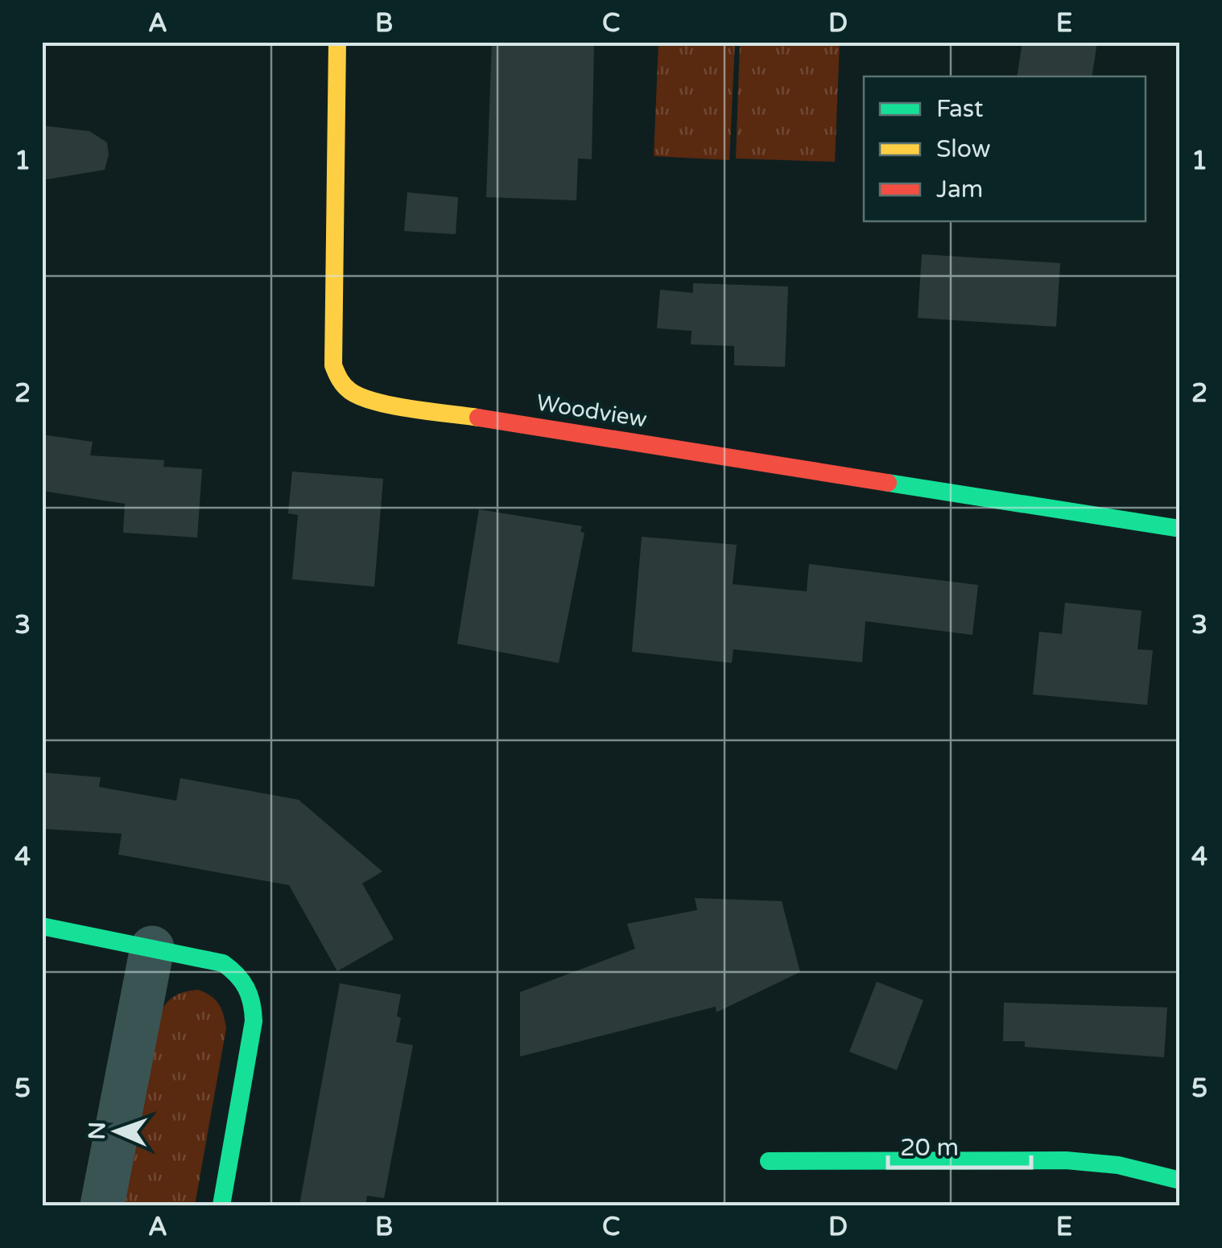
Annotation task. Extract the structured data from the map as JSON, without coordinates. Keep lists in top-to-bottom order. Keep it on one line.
{"streets":{"street":["Woodview"]},"legend":["Fast","Slow","Jam"],"scale_bar":"20 m","north":"left","grid":{"columns":["A","B","C","D","E"],"rows":["1","2","3","4","5"]}}
